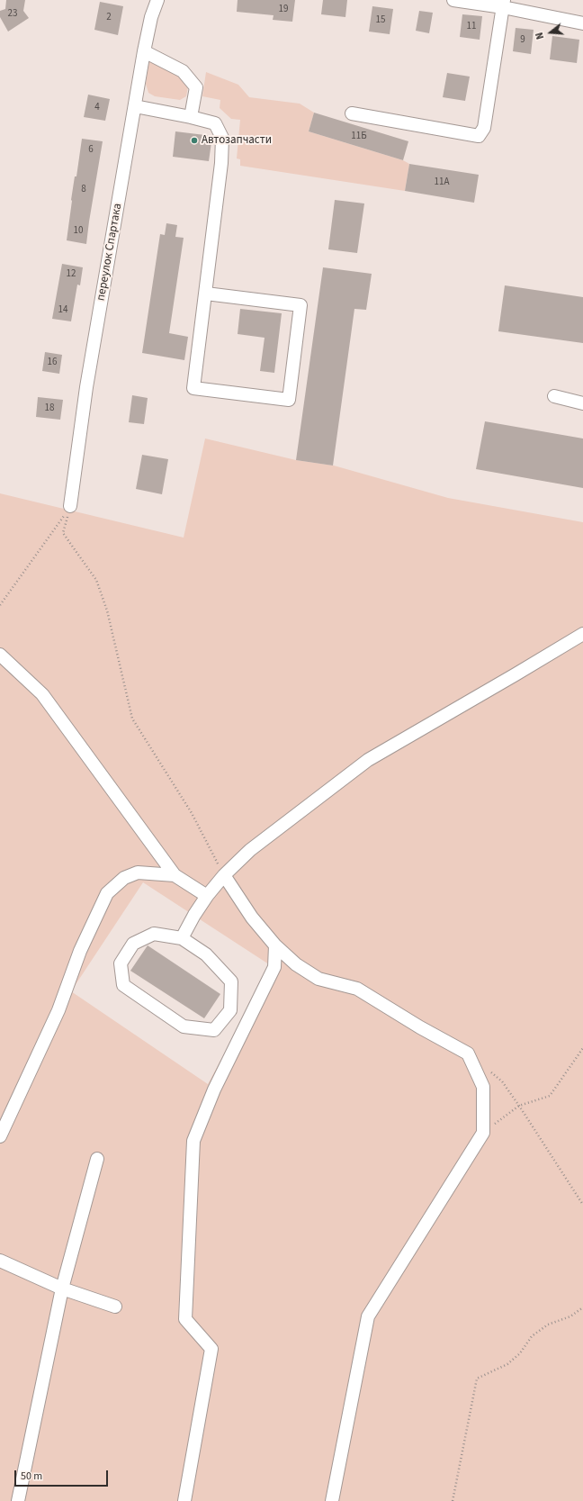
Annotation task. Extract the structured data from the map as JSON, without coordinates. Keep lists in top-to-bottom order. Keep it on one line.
{"streets":{"street":["переулок Спартака"]},"places":["Автозапчасти"],"house_numbers":["19","23","2","15","11","9","4","11Б","6","11А","8","10","12","14","16","18"],"scale_bar":"50 m","north":"left"}
